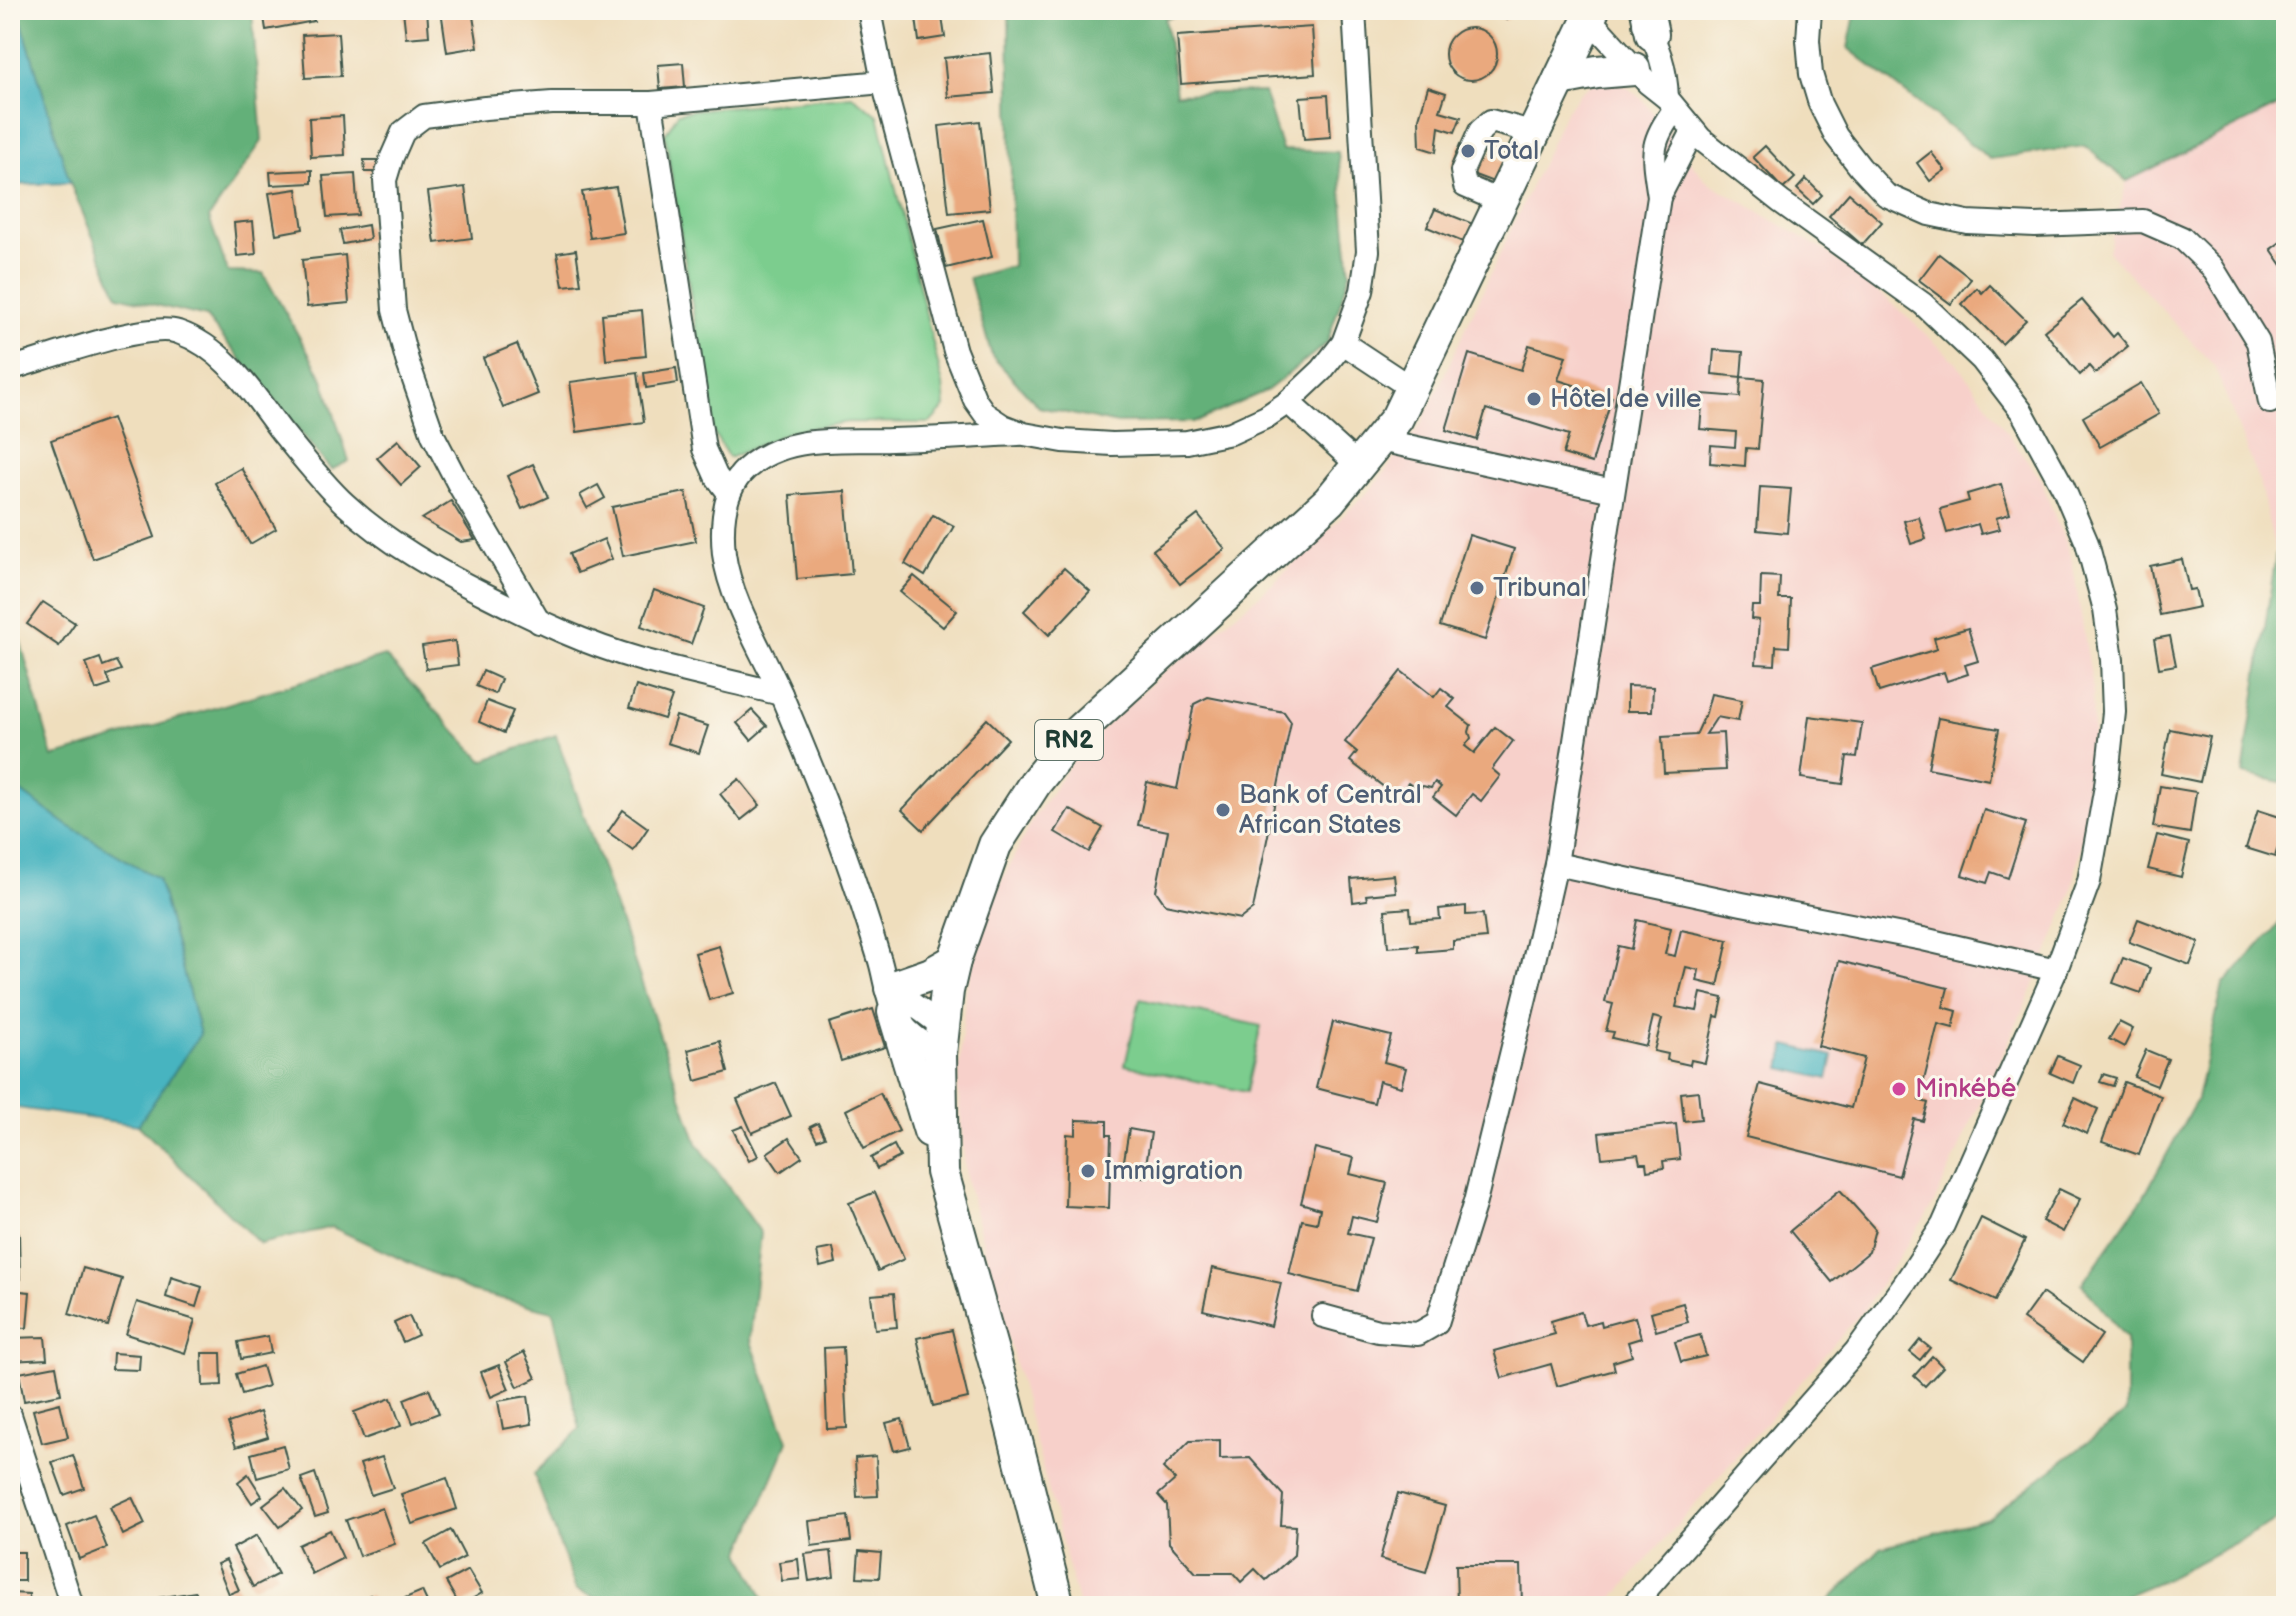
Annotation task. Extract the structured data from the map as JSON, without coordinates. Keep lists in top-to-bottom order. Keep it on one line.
{"streets":{"highway":["RN2"]},"places":["Total","Hôtel de ville","Tribunal","Bank of Central African States","Minkébé","Immigration"]}
